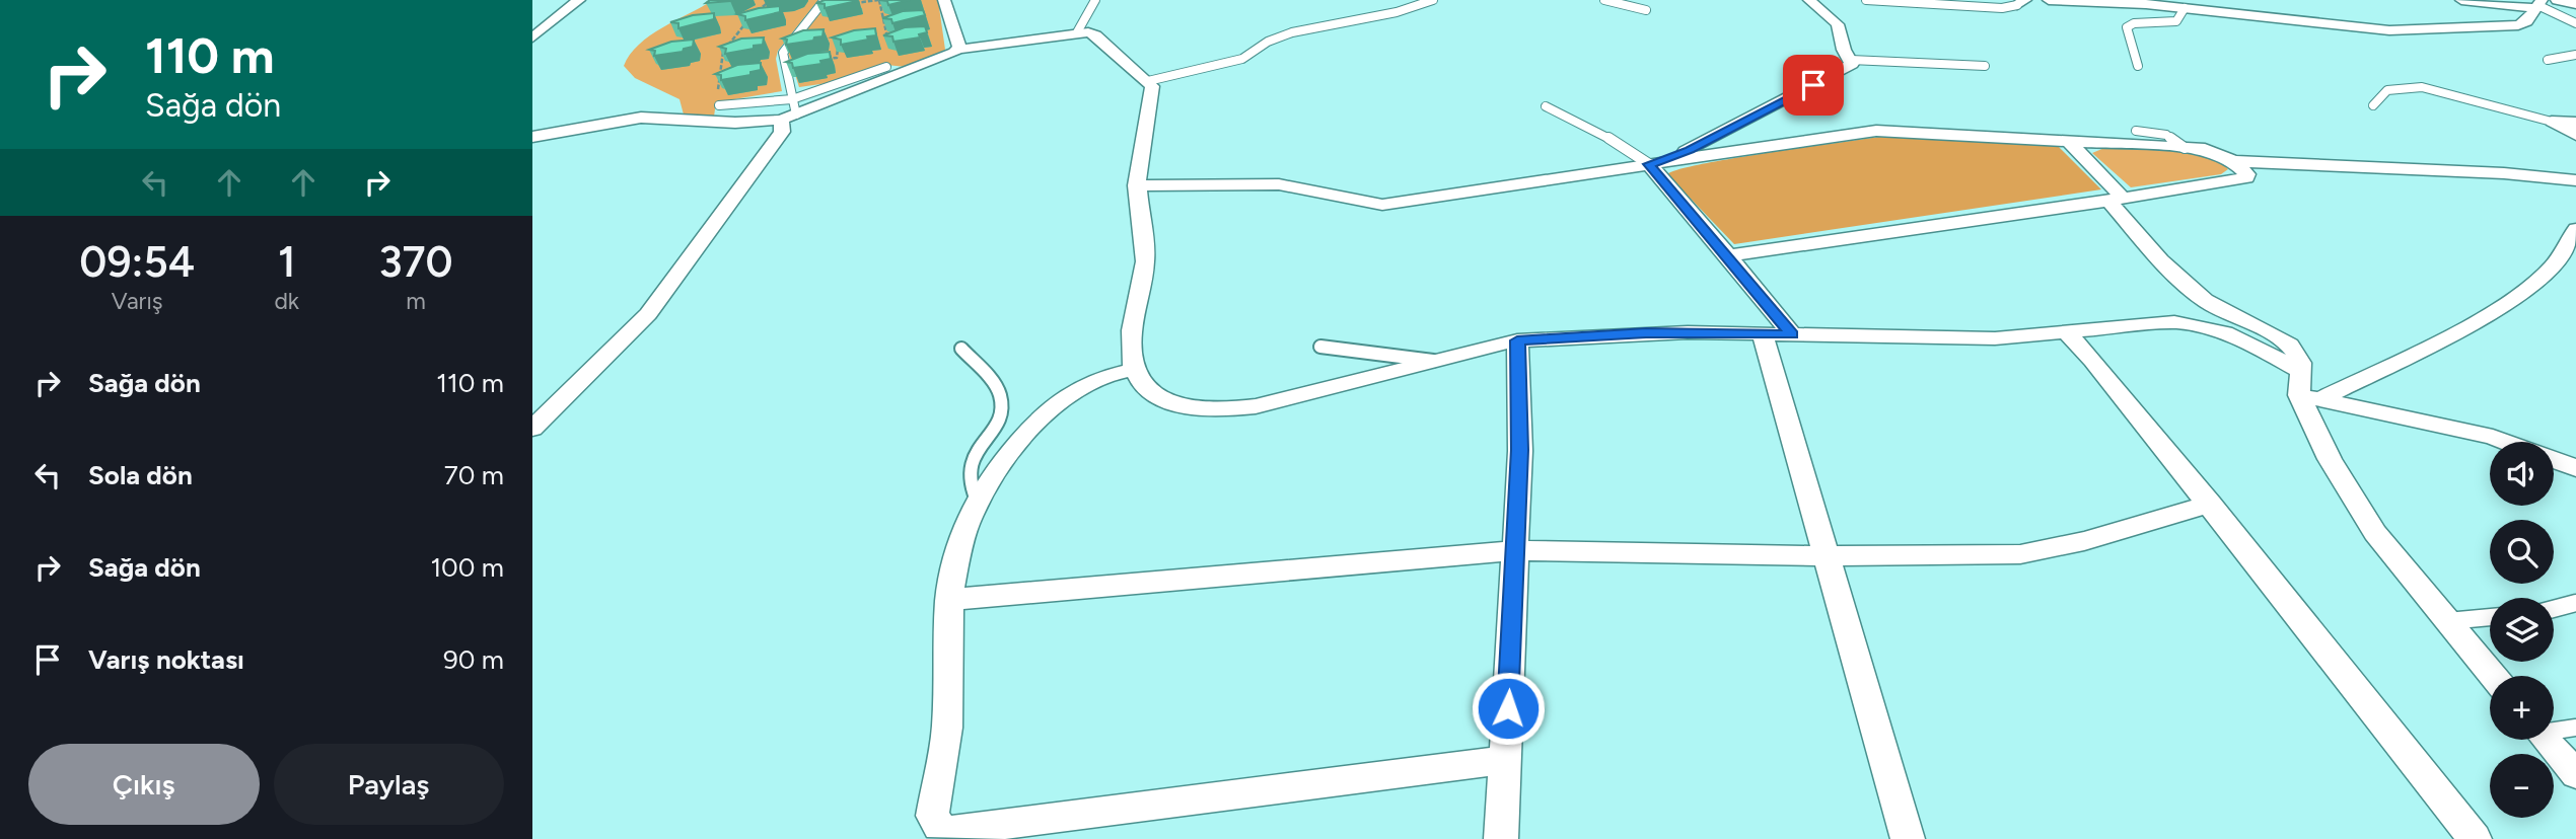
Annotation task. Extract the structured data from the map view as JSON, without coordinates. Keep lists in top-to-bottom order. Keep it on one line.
{"page":{"turn":["110 m","Sağa dön"],"eta":["09:54","Varış","1","dk","370","m"],"list":[{"name":"Sağa dön","value":"110 m"},{"name":"Sola dön","value":"70 m"},{"name":"Sağa dön","value":"100 m"},{"name":"Varış noktası","value":"90 m"}],"map_buttons":["+","−"],"buttons":["Çıkış","Paylaş"]}}
